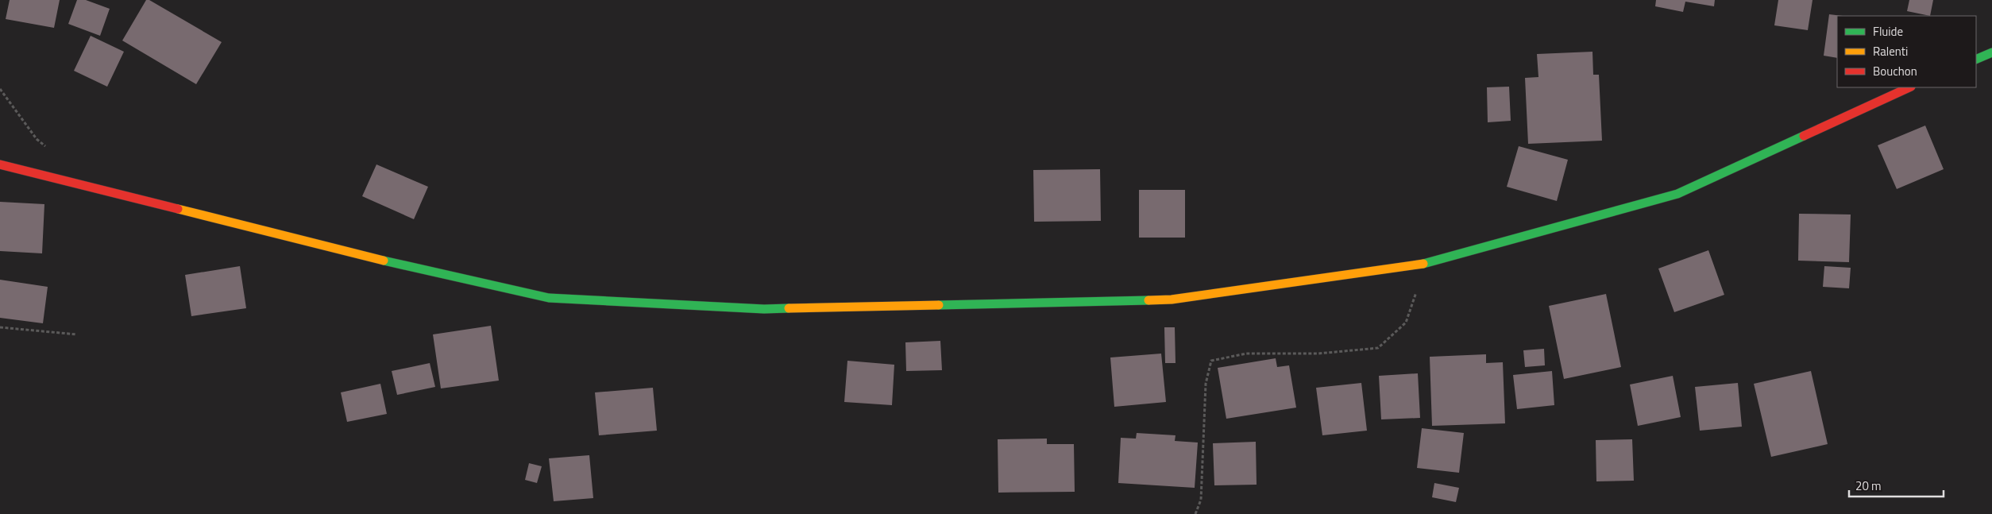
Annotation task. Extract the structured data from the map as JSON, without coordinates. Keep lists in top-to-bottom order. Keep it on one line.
{"legend":["Fluide","Ralenti","Bouchon"],"scale_bar":"20 m"}
